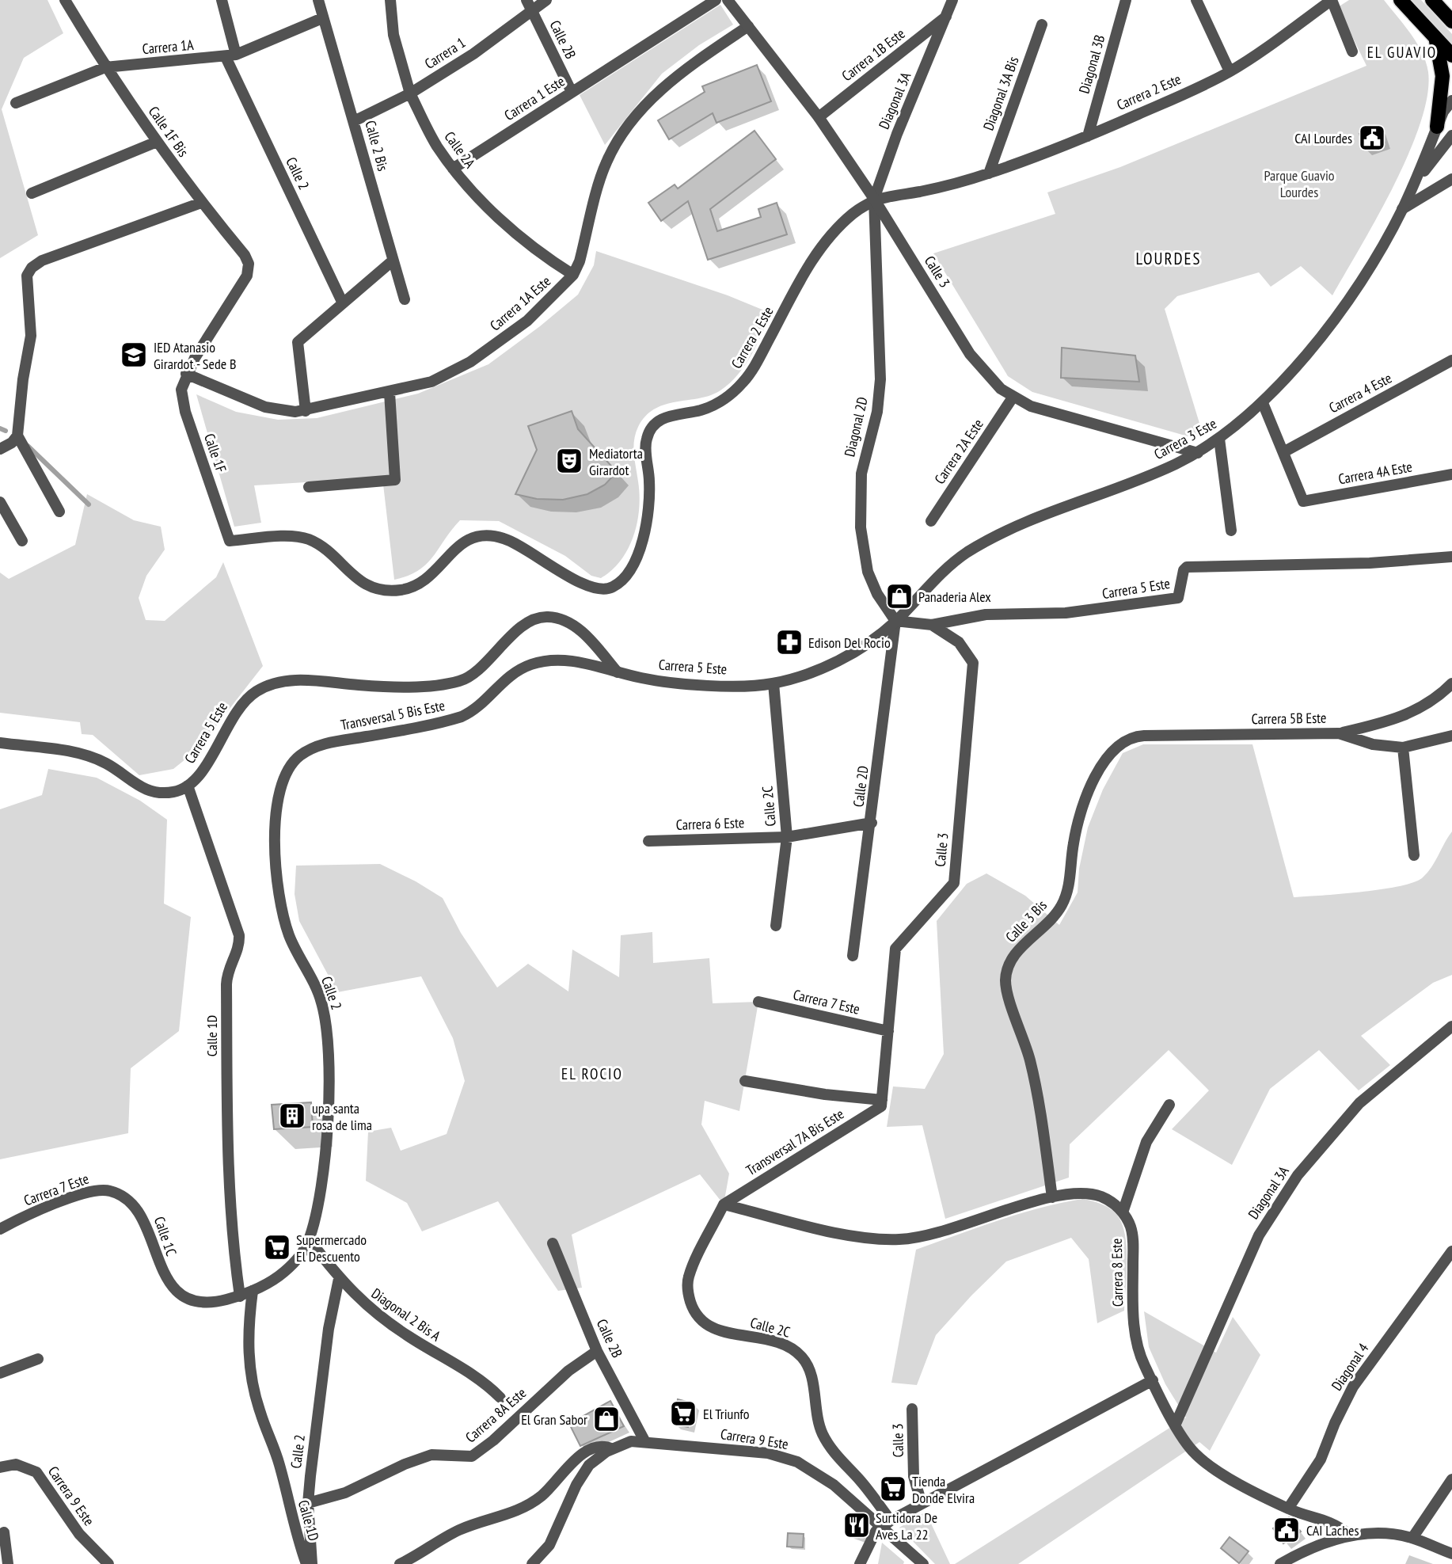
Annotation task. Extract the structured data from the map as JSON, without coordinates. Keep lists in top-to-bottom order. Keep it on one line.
{"streets":{"street":["Calle 2B","Carrera 1A","Carrera 1","Carrera 1B Este","Diagonal 3B","Carrera 2 Este","Diagonal 3A Bis","Carrera 1 Este","Diagonal 3A","Calle 1F Bis","Calle 2 Bis","Calle 2A","Calle 2","Calle 3","Carrera 1A Este","Carrera 4 Este","Diagonal 2D","Carrera 3 Este","Carrera 2A Este","Calle 1F","Carrera 4A Este","Carrera 5 Este","Transversal 5 Bis Este","Carrera 5B Este","Calle 2D","Calle 2C","Carrera 6 Este","Calle 3 Bis","Carrera 7 Este","Calle 1D","Transversal 7A Bis Este","Calle 1C","Carrera 8 Este","Diagonal 2 Bis A","Diagonal 4","Carrera 8A Este","Carrera 9 Este"]},"crossings":[["Calle 2B","Carrera 1"],["Calle 2B","Carrera 1 Este"],["Calle 2B","Carrera 8A Este"],["Calle 2B","Carrera 9 Este"],["Carrera 1A","Calle 1F Bis"],["Carrera 1A","Calle 2 Bis"],["Carrera 1A","Calle 2"],["Carrera 1","Calle 2 Bis"],["Carrera 1","Calle 2A"],["Carrera 1B Este","Diagonal 3A"],["Carrera 1B Este","Calle 3"],["Diagonal 3B","Carrera 2 Este"],["Carrera 2 Este","Diagonal 3A Bis"],["Carrera 2 Este","Diagonal 3A"],["Carrera 2 Este","Calle 3"],["Carrera 2 Este","Diagonal 2D"],["Carrera 2 Este","Calle 1F"],["Carrera 1 Este","Calle 2A"],["Diagonal 3A","Calle 3"],["Diagonal 3A","Diagonal 2D"],["Diagonal 3A","Carrera 8 Este"],["Calle 1F Bis","Carrera 1A Este"],["Calle 1F Bis","Calle 1F"],["Calle 2A","Carrera 1A Este"],["Calle 2","Transversal 5 Bis Este"],["Calle 2","Diagonal 2 Bis A"],["Calle 2","Carrera 8A Este"],["Calle 3","Carrera 1A Este"],["Calle 3","Diagonal 2D"],["Calle 3","Carrera 3 Este"],["Calle 3","Carrera 2A Este"],["Calle 3","Carrera 5 Este"],["Calle 3","Carrera 7 Este"],["Calle 3","Transversal 7A Bis Este"],["Carrera 1A Este","Calle 1F"],["Carrera 4 Este","Carrera 4A Este"],["Diagonal 2D","Carrera 3 Este"],["Diagonal 2D","Carrera 5 Este"],["Diagonal 2D","Calle 2D"],["Carrera 3 Este","Carrera 5 Este"],["Carrera 3 Este","Calle 2D"],["Carrera 5 Este","Transversal 5 Bis Este"],["Carrera 5 Este","Calle 2D"],["Carrera 5 Este","Calle 2C"],["Carrera 5 Este","Calle 1D"],["Carrera 5B Este","Calle 3 Bis"],["Calle 2D","Carrera 6 Este"],["Calle 2C","Carrera 6 Este"],["Calle 2C","Transversal 7A Bis Este"],["Carrera 7 Este","Calle 1C"],["Calle 1D","Calle 1C"],["Carrera 8 Este","Diagonal 4"]],"districts":["EL GUAVIO","LOURDES","EL ROCIO"],"parks":["Parque Guavio Lourdes"],"places":{"public building":["CAI Lourdes","CAI Laches"],"school or university":["IED Atanasio Girardot - Sede B"],"theatre":["Mediatorta Girardot"],"shop":["Panaderia Alex","El Gran Sabor"],"pharmacy":["Edison Del Rocio"],"building":["upa santa rosa de lima"],"supermarket":["Supermercado El Descuento","El Triunfo","Tienda Donde Elvira"],"restaurant":["Surtidora De Aves La 22"]}}
